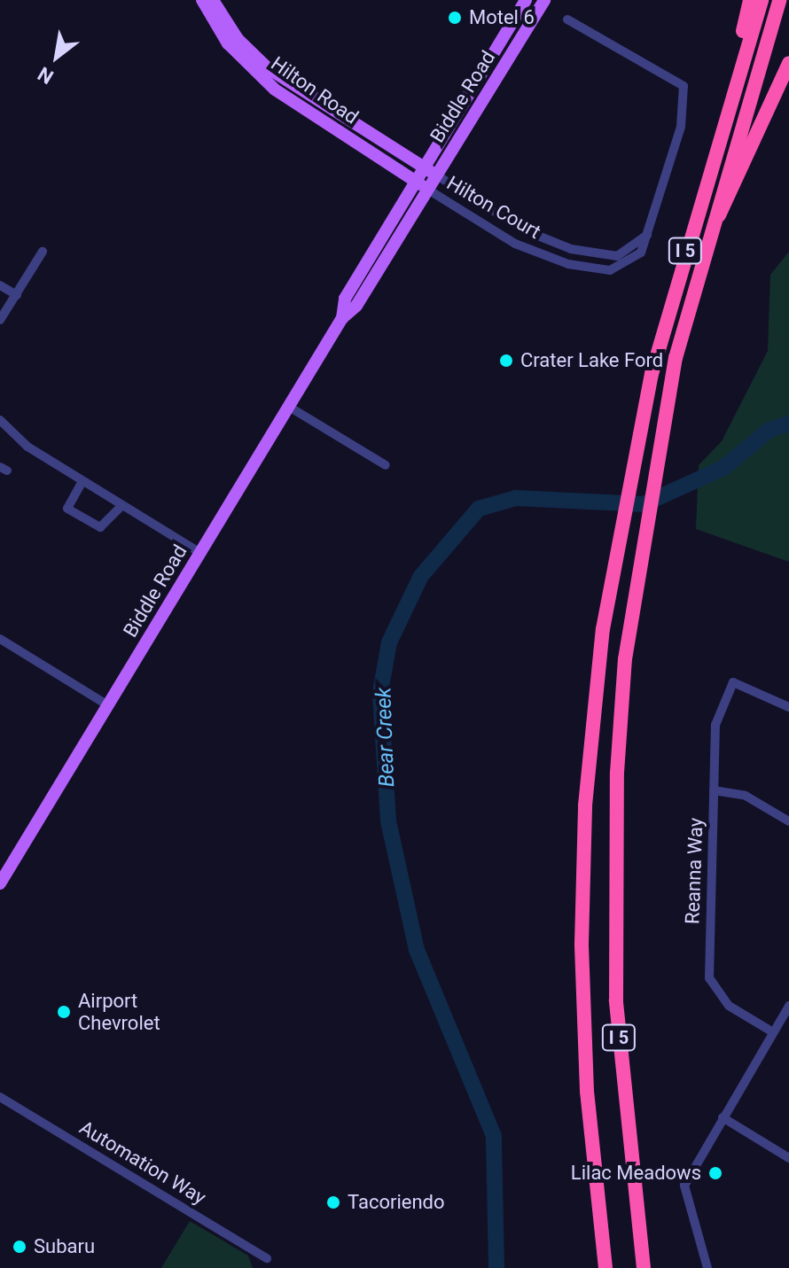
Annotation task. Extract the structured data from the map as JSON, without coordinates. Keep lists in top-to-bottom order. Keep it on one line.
{"streets":{"highway":["I 5"],"main road":["Hilton Road","Biddle Road"],"street":["Hilton Court","Reanna Way","Automation Way"]},"crossings":[["Hilton Road","Biddle Road"],["Hilton Road","Hilton Court"],["Biddle Road","Hilton Court"]],"water":["Bear Creek"],"places":["Motel 6","Crater Lake Ford","Airport Chevrolet","Lilac Meadows","Tacoriendo","Subaru"],"north":"bottom left"}
